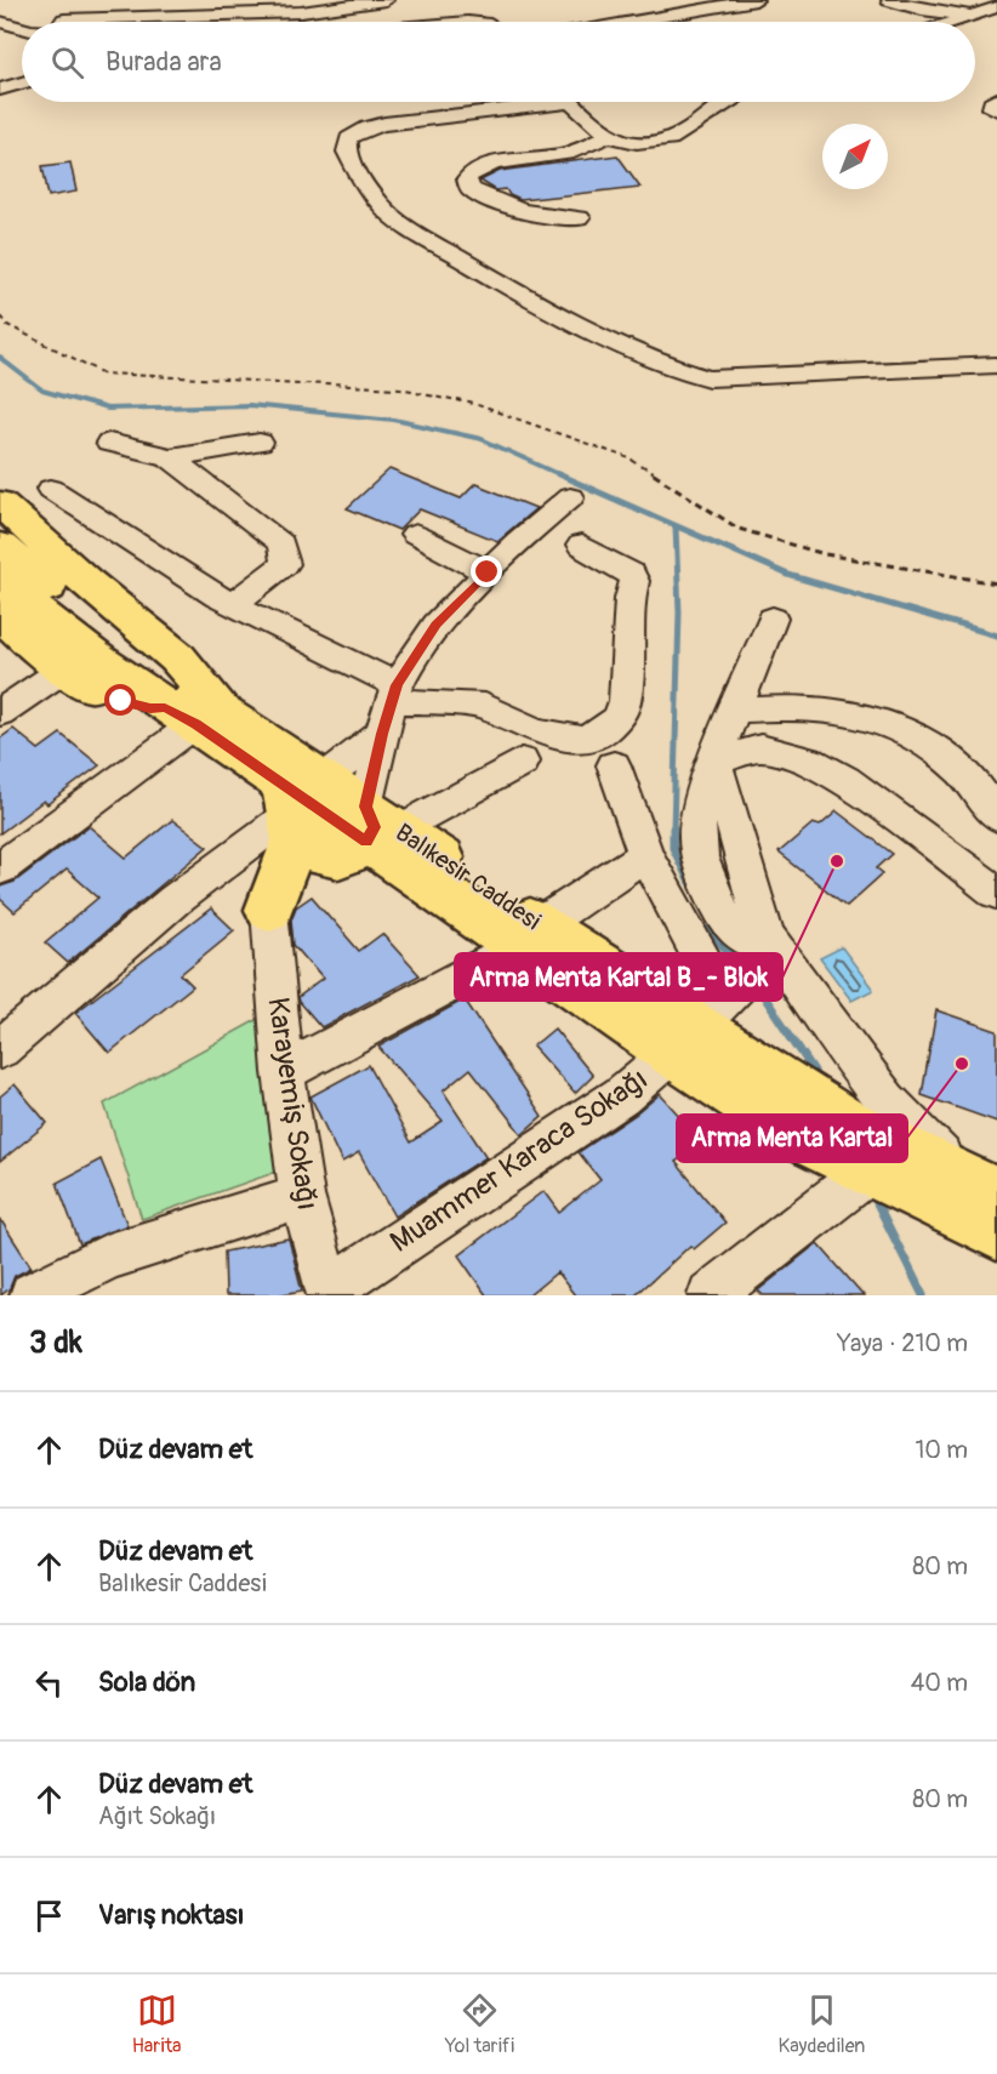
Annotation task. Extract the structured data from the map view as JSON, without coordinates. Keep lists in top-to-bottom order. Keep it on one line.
{"streets":{"main road":["Balıkesir Caddesi"],"street":["Karayemiş Sokağı","Muammer Karaca Sokağı"]},"crossings":[["Balıkesir Caddesi","Muammer Karaca Sokağı"],["Karayemiş Sokağı","Muammer Karaca Sokağı"]],"places":["Arma Menta Kartal B_- Blok","Arma Menta Kartal"],"north":"top right","page":{"search":"Burada ara","heading":["3 dk","Yaya · 210 m"],"list":[["Düz devam et","10 m"],["Düz devam et","Balıkesir Caddesi","80 m"],["Sola dön","40 m"],["Düz devam et","Ağıt Sokağı","80 m"],"Varış noktası"],"nav":["Harita","Yol tarifi","Kaydedilen"]}}
